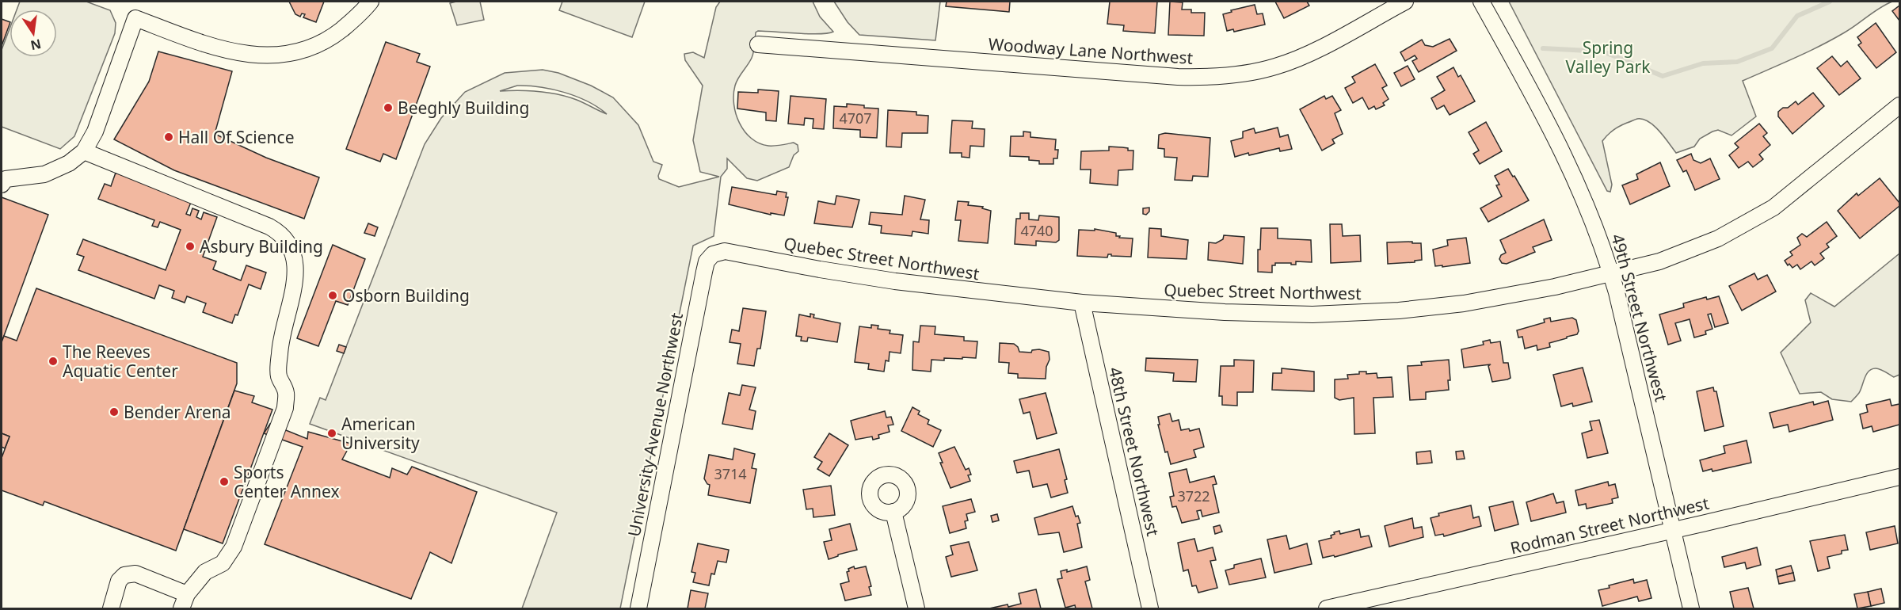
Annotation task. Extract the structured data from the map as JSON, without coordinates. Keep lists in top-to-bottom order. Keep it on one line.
{"streets":{"street":["Woodway Lane Northwest","Quebec Street Northwest","49th Street Northwest","University Avenue Northwest","48th Street Northwest","Rodman Street Northwest"]},"crossings":[["Quebec Street Northwest","49th Street Northwest"],["Quebec Street Northwest","University Avenue Northwest"],["Quebec Street Northwest","48th Street Northwest"],["49th Street Northwest","Rodman Street Northwest"]],"parks":["Spring Valley Park"],"places":["Beeghly Building","Hall Of Science","Asbury Building","Osborn Building","The Reeves Aquatic Center","Bender Arena","American University","Sports Center Annex"],"house_numbers":["4707","4740","3714","3722"],"north":"bottom"}
